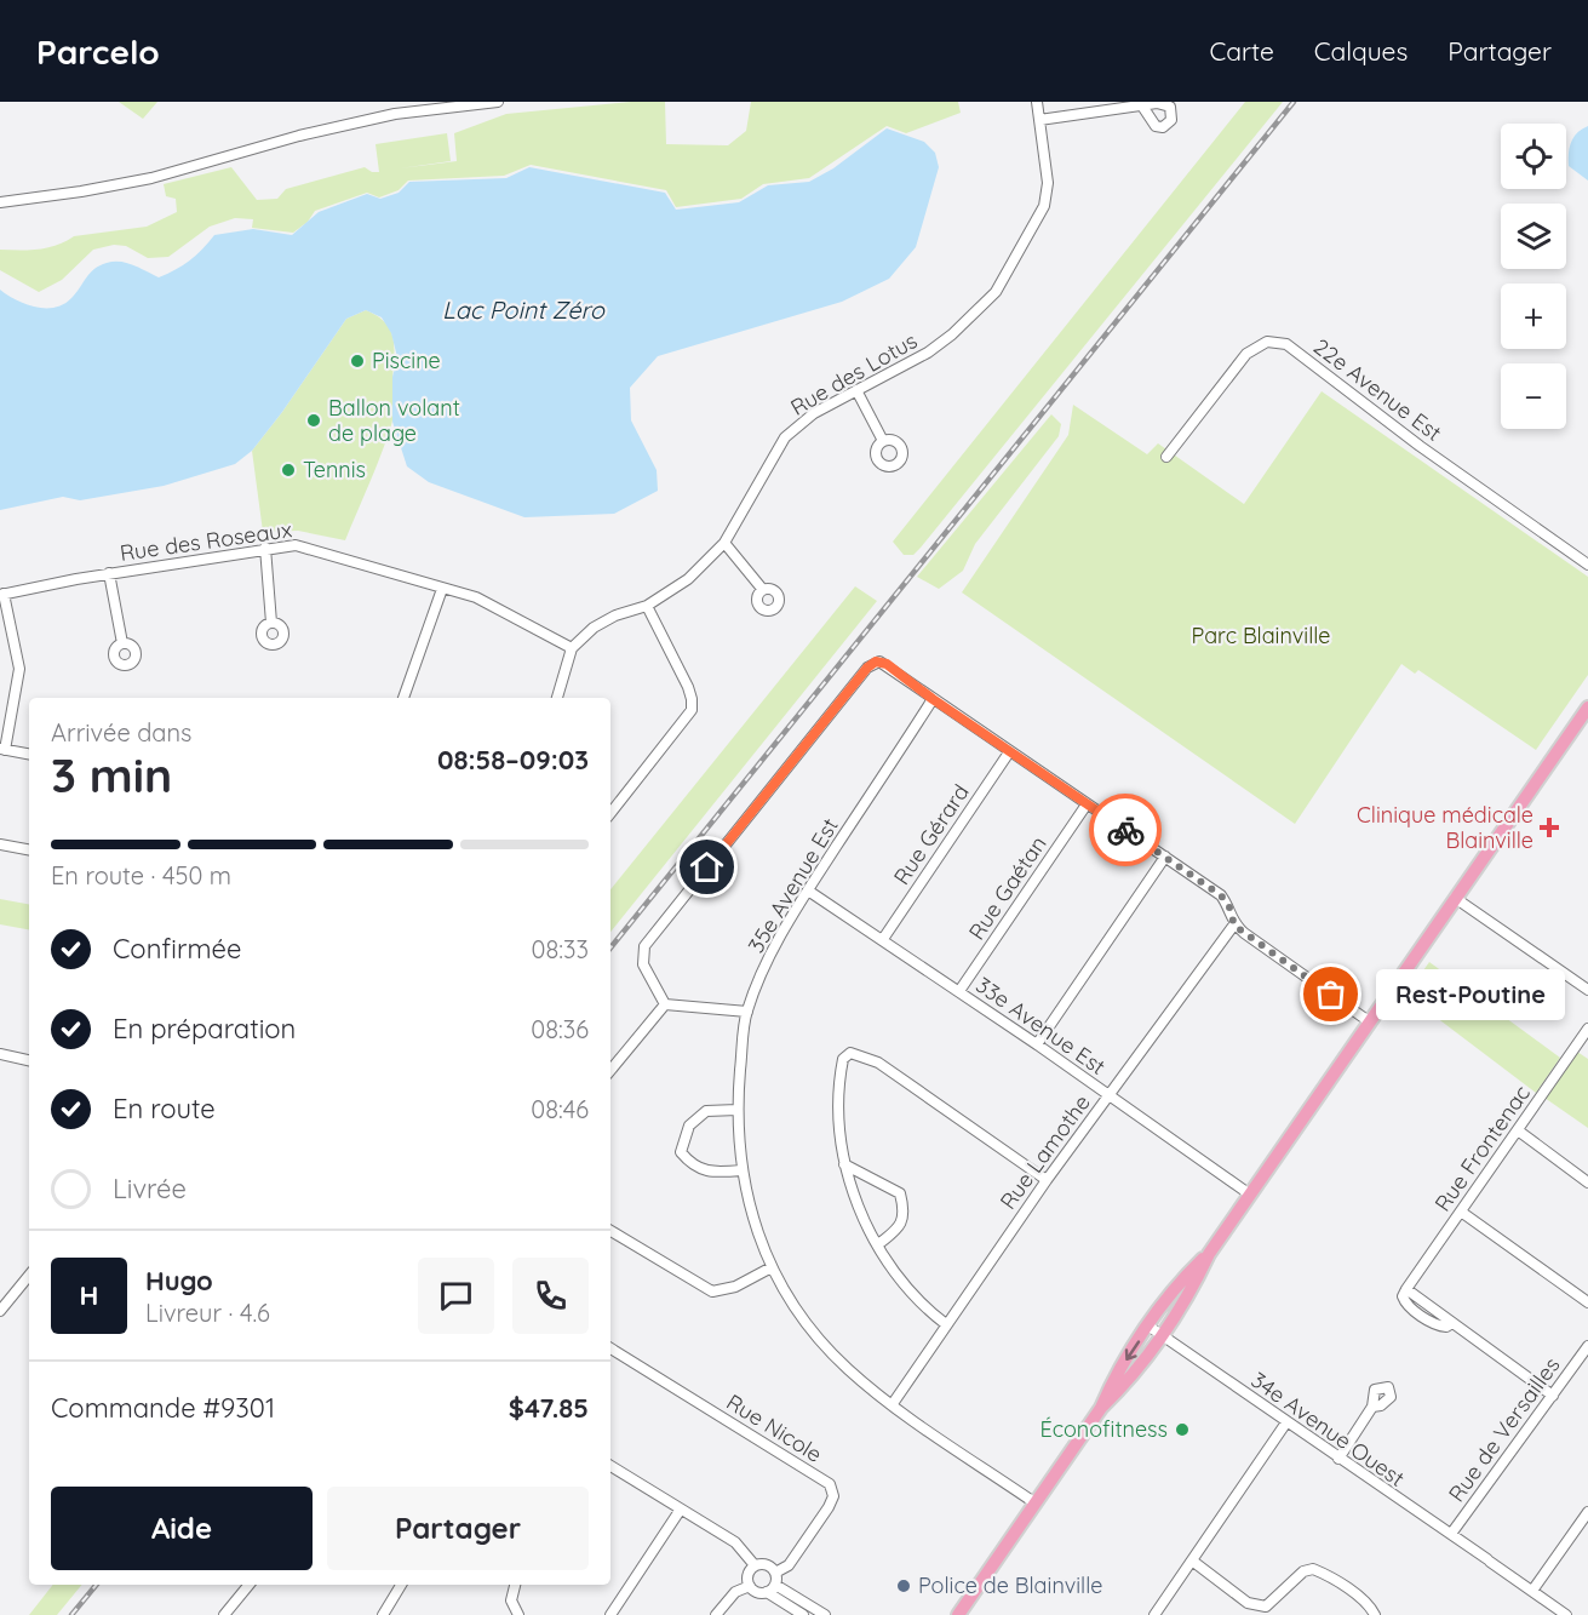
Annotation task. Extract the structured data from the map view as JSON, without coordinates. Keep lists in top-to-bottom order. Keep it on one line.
{"streets":{"street":["Rue des Lotus","22e Avenue Est","Rue des Roseaux","Rue Gérard","35e Avenue Est","Rue Gaétan","33e Avenue Est","Rue Frontenac","Rue Lamothe","Rue Nicole","34e Avenue Ouest","Rue de Versailles"]},"crossings":[["Rue des Lotus","Rue des Roseaux"],["Rue Gérard","33e Avenue Est"],["35e Avenue Est","33e Avenue Est"],["35e Avenue Est","Rue Lamothe"],["Rue Gaétan","33e Avenue Est"],["33e Avenue Est","Rue Lamothe"],["Rue Frontenac","Rue de Versailles"],["34e Avenue Ouest","Rue de Versailles"]],"water":["Lac Point Zéro"],"parks":["Parc Blainville"],"places":{"other":["Piscine","Ballon volant de plage","Tennis","Rest-Poutine","Éconofitness","Police de Blainville"],"health":["Clinique médicale Blainville"]},"page":{"header":"Parcelo","nav":["Carte","Calques","Partager"],"map_buttons":["+","−"],"heading":["3 min","Arrivée dans","08:58–09:03"],"panel":["Hugo","Livreur · 4.6","Commande #9301","$47.85"],"bar":"En route · 450 m","list":[["Confirmée","08:33"],["En préparation","08:36"],["En route","08:46"],"Livrée"],"bubble":"Rest-Poutine","round":"H","buttons":["Aide","Partager"]}}
